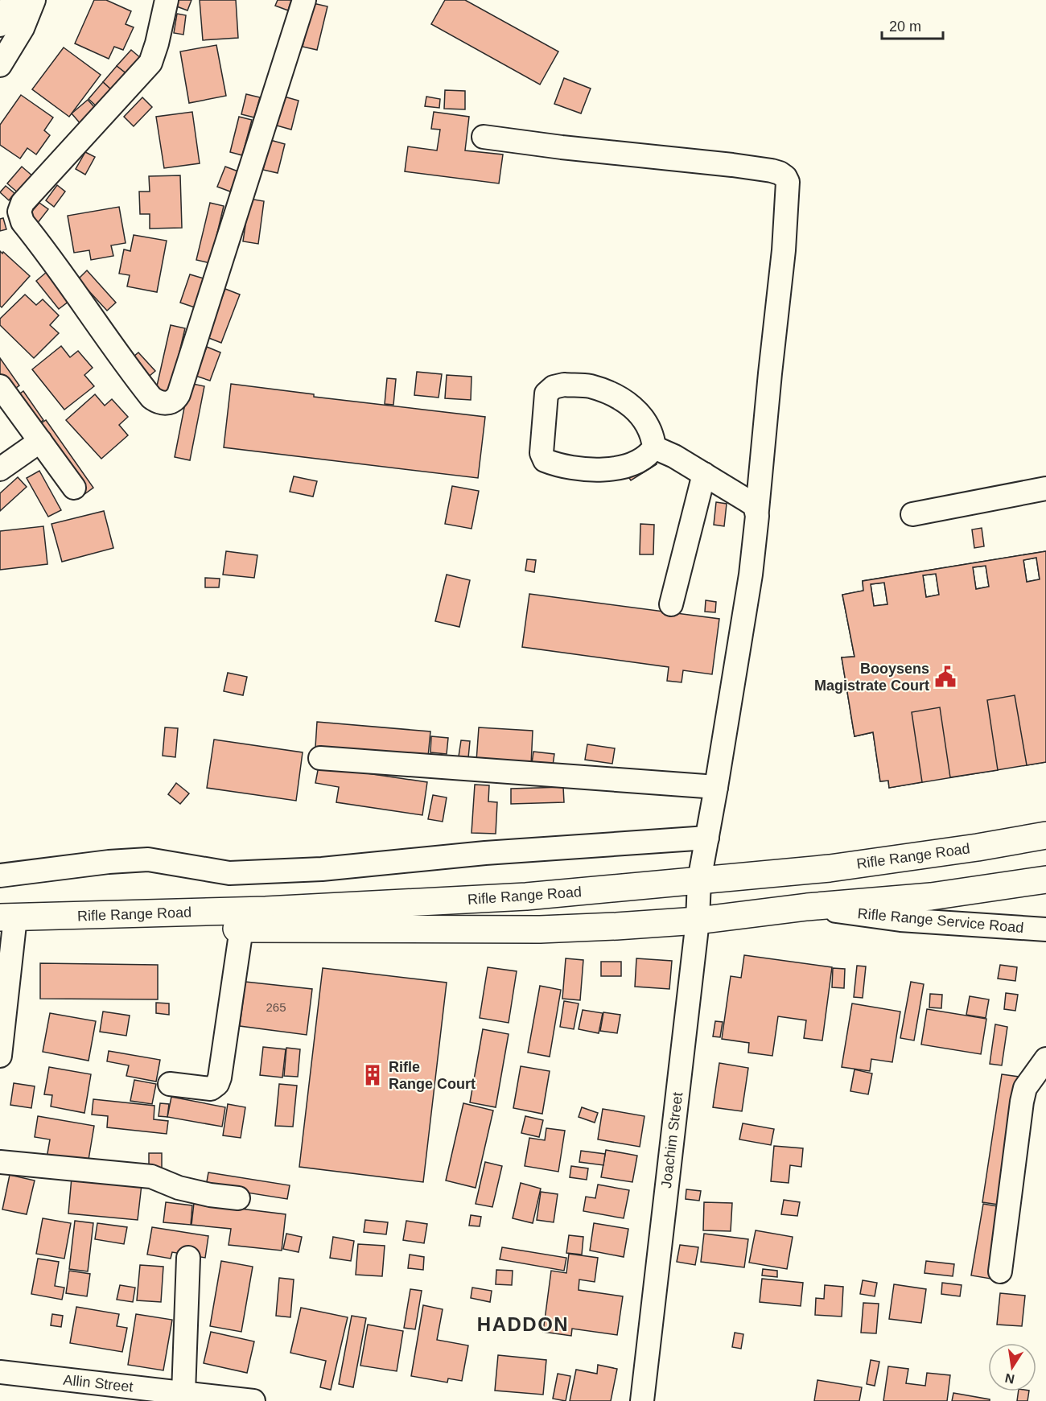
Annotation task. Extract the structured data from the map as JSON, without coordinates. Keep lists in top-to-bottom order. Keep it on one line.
{"streets":{"main road":["Rifle Range Road"],"street":["Rifle Range Service Road","Joachim Street","Allin Street"]},"crossings":[["Rifle Range Road","Rifle Range Service Road"],["Rifle Range Road","Joachim Street"]],"districts":["HADDON"],"places":{"public building":["Booysens Magistrate Court"],"building":["Rifle Range Court"]},"house_numbers":["265"],"scale_bar":"20 m","north":"bottom"}
